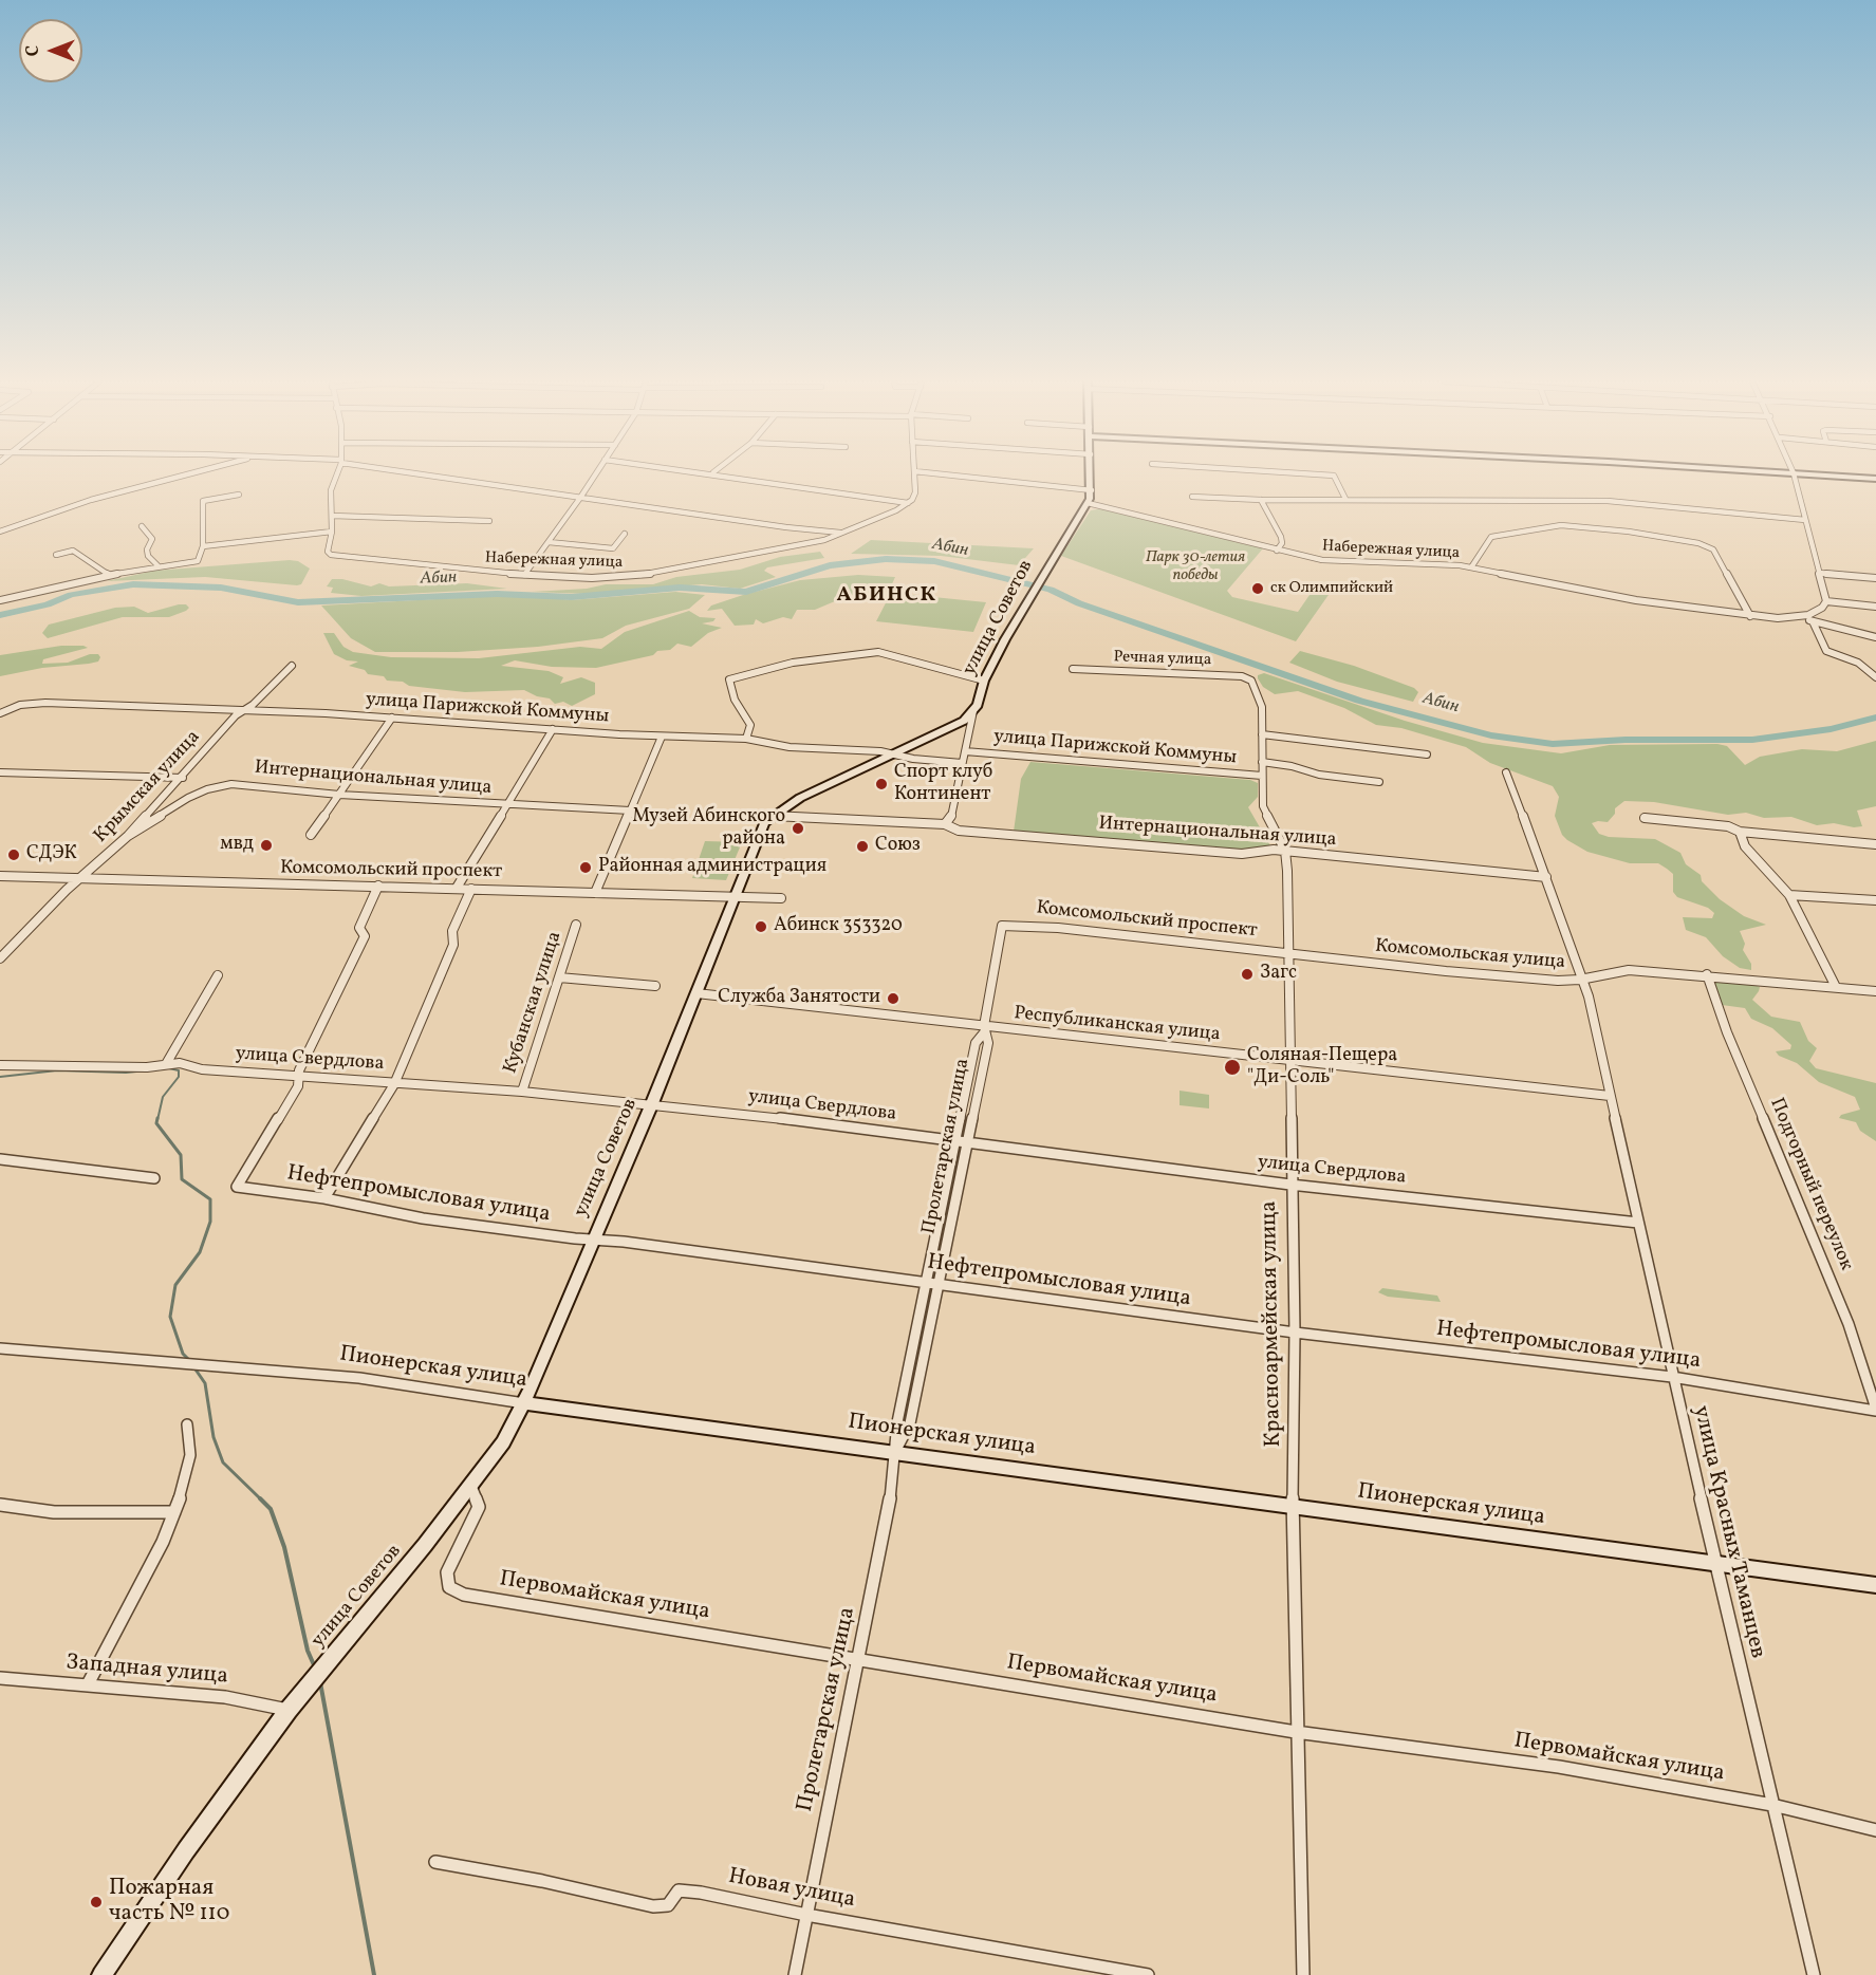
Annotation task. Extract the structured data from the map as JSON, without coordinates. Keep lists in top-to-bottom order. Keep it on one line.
{"streets":{"main road":["улица Советов","Пионерская улица"],"street":["Набережная улица","Речная улица","улица Парижской Коммуны","Интернациональная улица","Крымская улица","Комсомольский проспект","Комсомольская улица","Кубанская улица","Республиканская улица","улица Свердлова","Пролетарская улица","Подгорный переулок","Нефтепромысловая улица","Красноармейская улица","улица Красных Таманцев","Первомайская улица","Западная улица","Новая улица"]},"crossings":[["Набережная улица","улица Советов"],["улица Советов","улица Парижской Коммуны"],["улица Советов","Интернациональная улица"],["улица Советов","Комсомольский проспект"],["улица Советов","Республиканская улица"],["улица Советов","улица Свердлова"],["улица Советов","Нефтепромысловая улица"],["улица Советов","Пионерская улица"],["улица Советов","Первомайская улица"],["улица Советов","Западная улица"],["Речная улица","Красноармейская улица"],["улица Парижской Коммуны","Крымская улица"],["улица Парижской Коммуны","Красноармейская улица"],["Интернациональная улица","Крымская улица"],["Интернациональная улица","Красноармейская улица"],["Интернациональная улица","улица Красных Таманцев"],["Крымская улица","Комсомольский проспект"],["Комсомольский проспект","Комсомольская улица"],["Комсомольский проспект","Пролетарская улица"],["Комсомольский проспект","Красноармейская улица"],["Комсомольская улица","Подгорный переулок"],["Комсомольская улица","Красноармейская улица"],["Комсомольская улица","улица Красных Таманцев"],["Кубанская улица","улица Свердлова"],["Республиканская улица","Пролетарская улица"],["Республиканская улица","Красноармейская улица"],["Республиканская улица","улица Красных Таманцев"],["улица Свердлова","Пролетарская улица"],["улица Свердлова","Нефтепромысловая улица"],["улица Свердлова","Красноармейская улица"],["улица Свердлова","улица Красных Таманцев"],["Пролетарская улица","Нефтепромысловая улица"],["Пролетарская улица","Пионерская улица"],["Пролетарская улица","Первомайская улица"],["Пролетарская улица","Новая улица"],["Подгорный переулок","Нефтепромысловая улица"],["Нефтепромысловая улица","Красноармейская улица"],["Нефтепромысловая улица","улица Красных Таманцев"],["Красноармейская улица","Пионерская улица"],["Красноармейская улица","Первомайская улица"],["Пионерская улица","улица Красных Таманцев"],["улица Красных Таманцев","Первомайская улица"]],"districts":["АБИНСК"],"water":["Абин"],"parks":["Парк 30-летия победы"],"places":["ск Олимпийский","Спорт клуб Континент","Музей Абинского района","мвд","Союз","СДЭК","Районная администрация","Абинск 353320","Загс","Служба Занятости","Соляная-Пещера \"Ди-Соль\"","Пожарная часть № 110"],"north":"left"}
